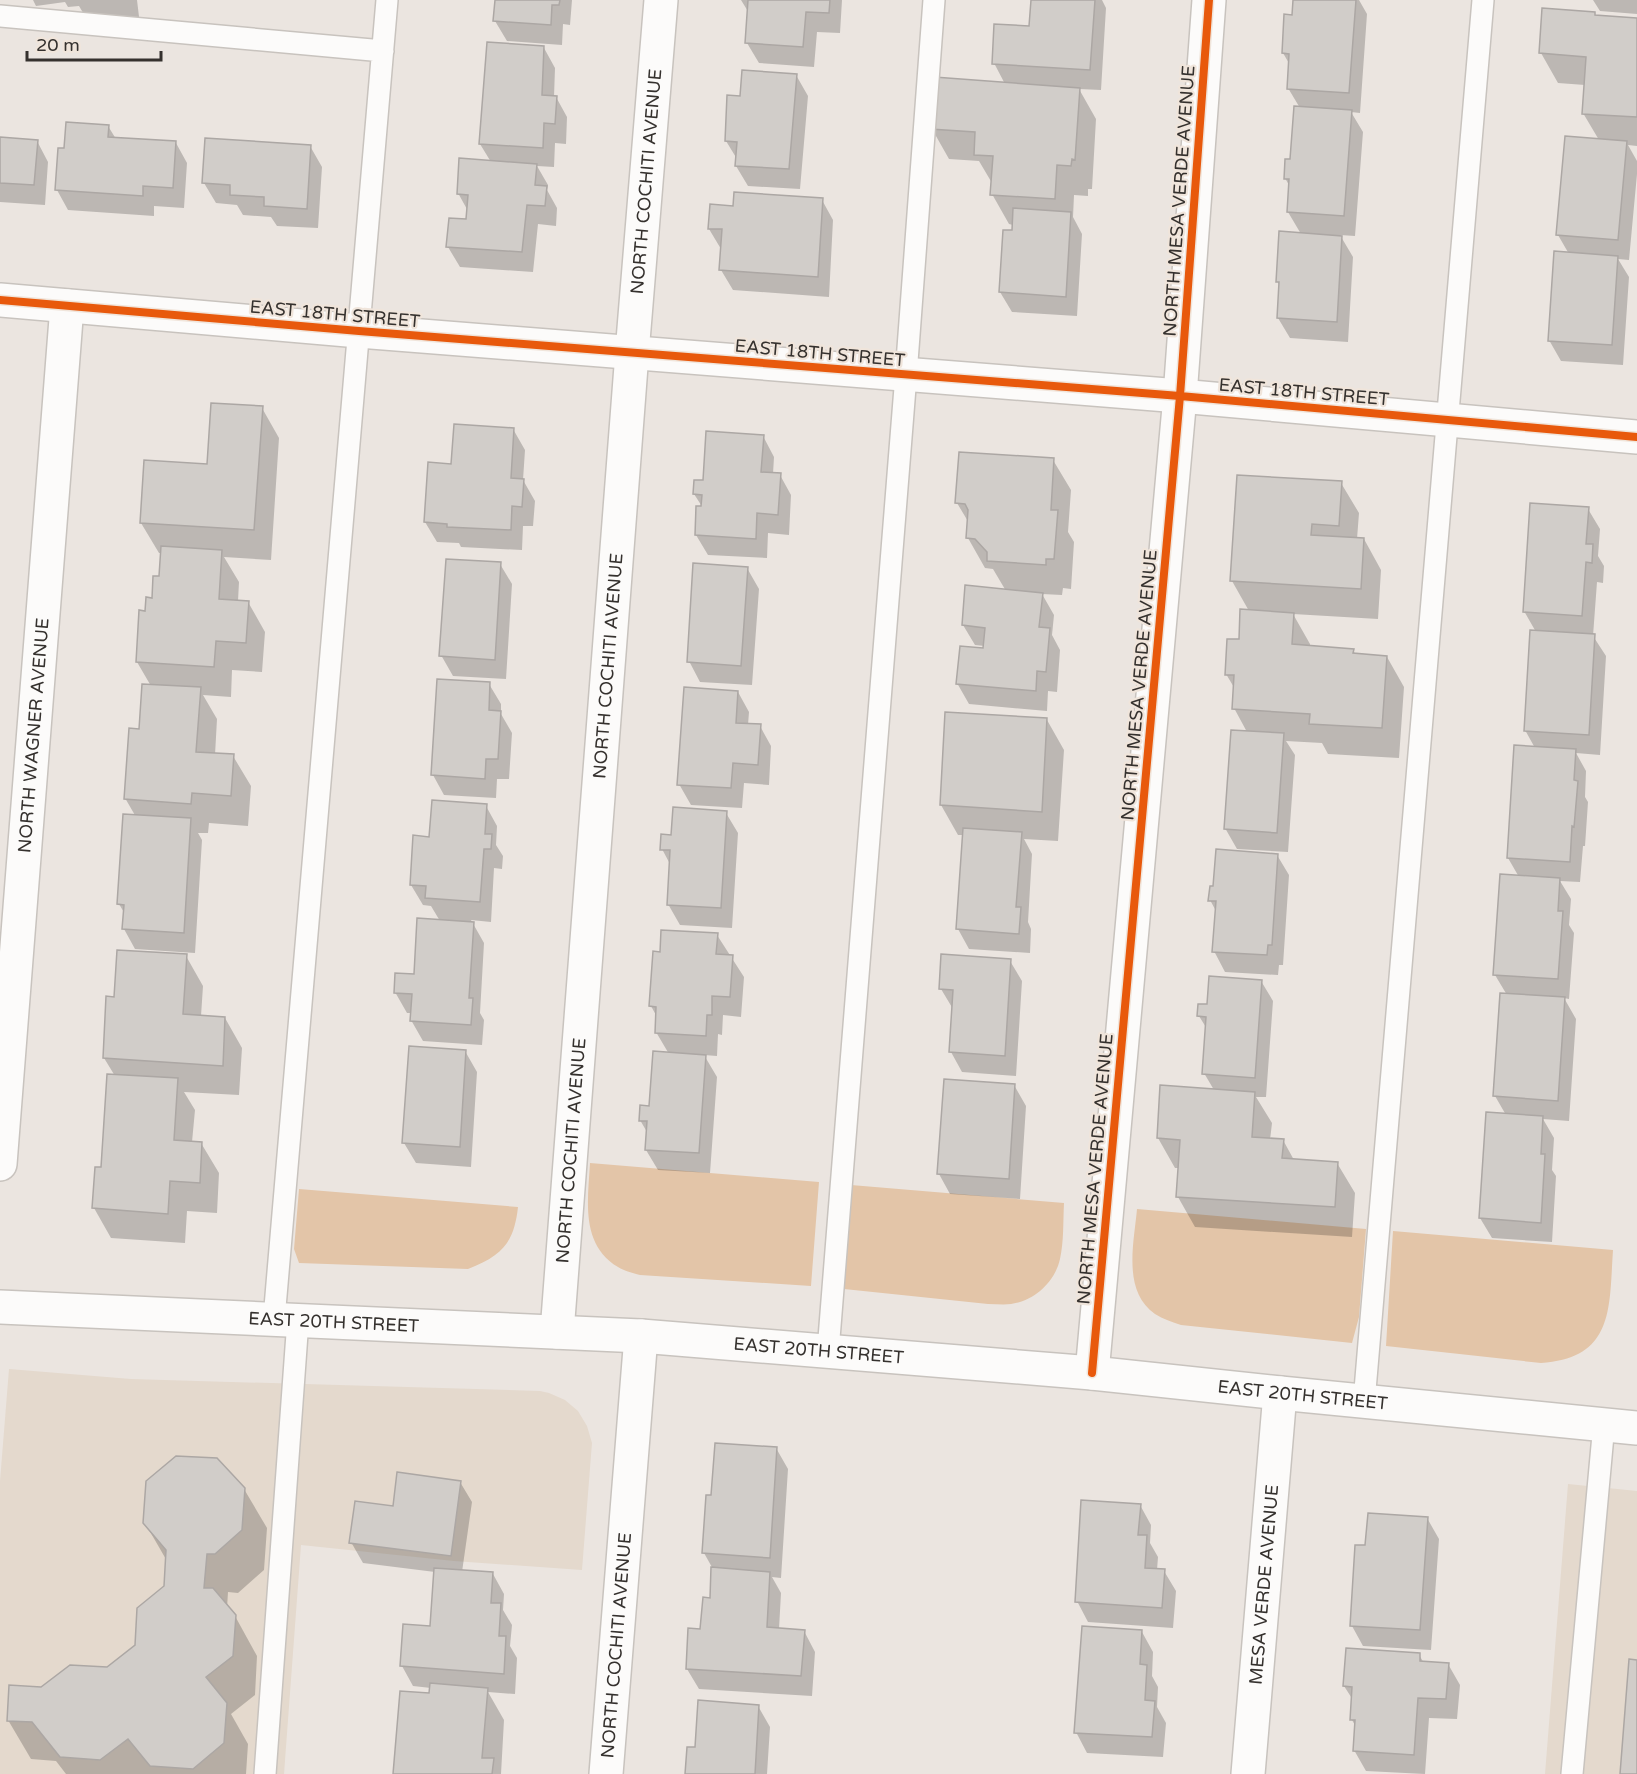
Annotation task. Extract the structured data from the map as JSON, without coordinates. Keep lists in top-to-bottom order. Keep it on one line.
{"streets":{"street":["NORTH COCHITI AVENUE","NORTH MESA VERDE AVENUE","EAST 18TH STREET","NORTH WAGNER AVENUE","EAST 20TH STREET","MESA VERDE AVENUE"]},"crossings":[["NORTH COCHITI AVENUE","EAST 18TH STREET"],["NORTH COCHITI AVENUE","EAST 20TH STREET"],["NORTH MESA VERDE AVENUE","EAST 18TH STREET"],["NORTH MESA VERDE AVENUE","EAST 20TH STREET"],["EAST 18TH STREET","NORTH WAGNER AVENUE"],["EAST 20TH STREET","MESA VERDE AVENUE"]],"scale_bar":"20 m"}
